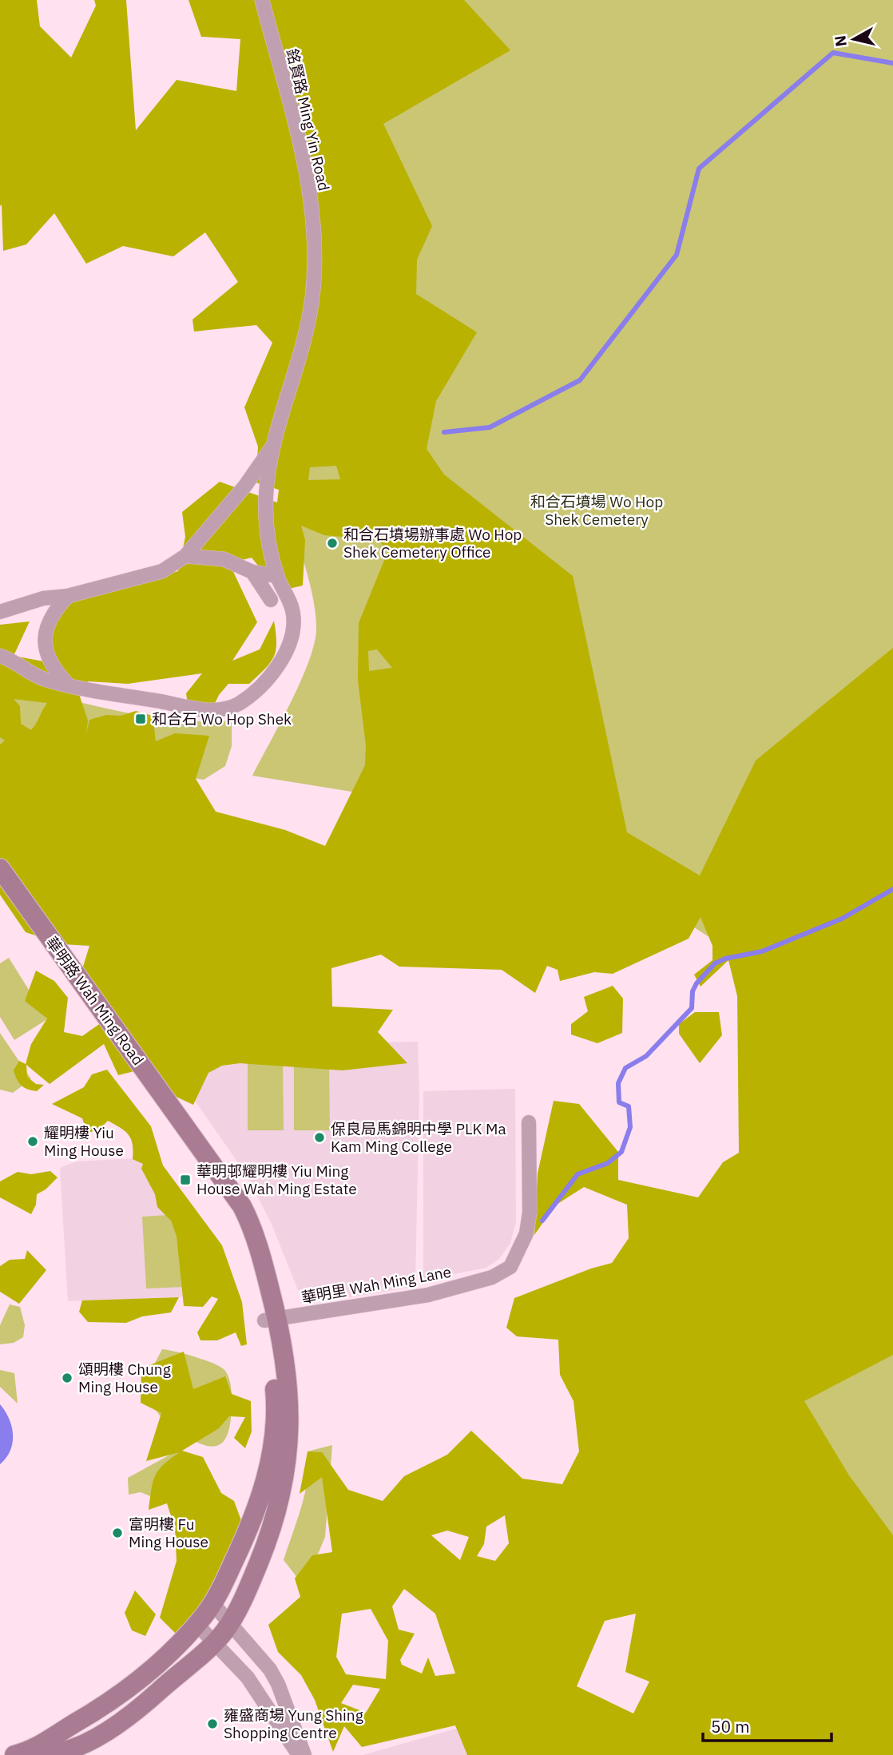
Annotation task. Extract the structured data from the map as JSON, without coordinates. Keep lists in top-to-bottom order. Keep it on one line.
{"streets":{"street":["銘賢路 Ming Yin Road","華明路 Wah Ming Road","華明里 Wah Ming Lane"]},"crossings":[["華明路 Wah Ming Road","華明里 Wah Ming Lane"]],"parks":["和合石墳場 Wo Hop Shek Cemetery"],"places":{"other":["和合石墳場辦事處 Wo Hop Shek Cemetery Office","保良局馬錦明中學 PLK Ma Kam Ming College","耀明樓 Yiu Ming House","頌明樓 Chung Ming House","富明樓 Fu Ming House","雍盛商場 Yung Shing Shopping Centre"],"transit":["和合石 Wo Hop Shek","華明邨耀明樓 Yiu Ming House Wah Ming Estate"]},"scale_bar":"50 m","north":"left"}
